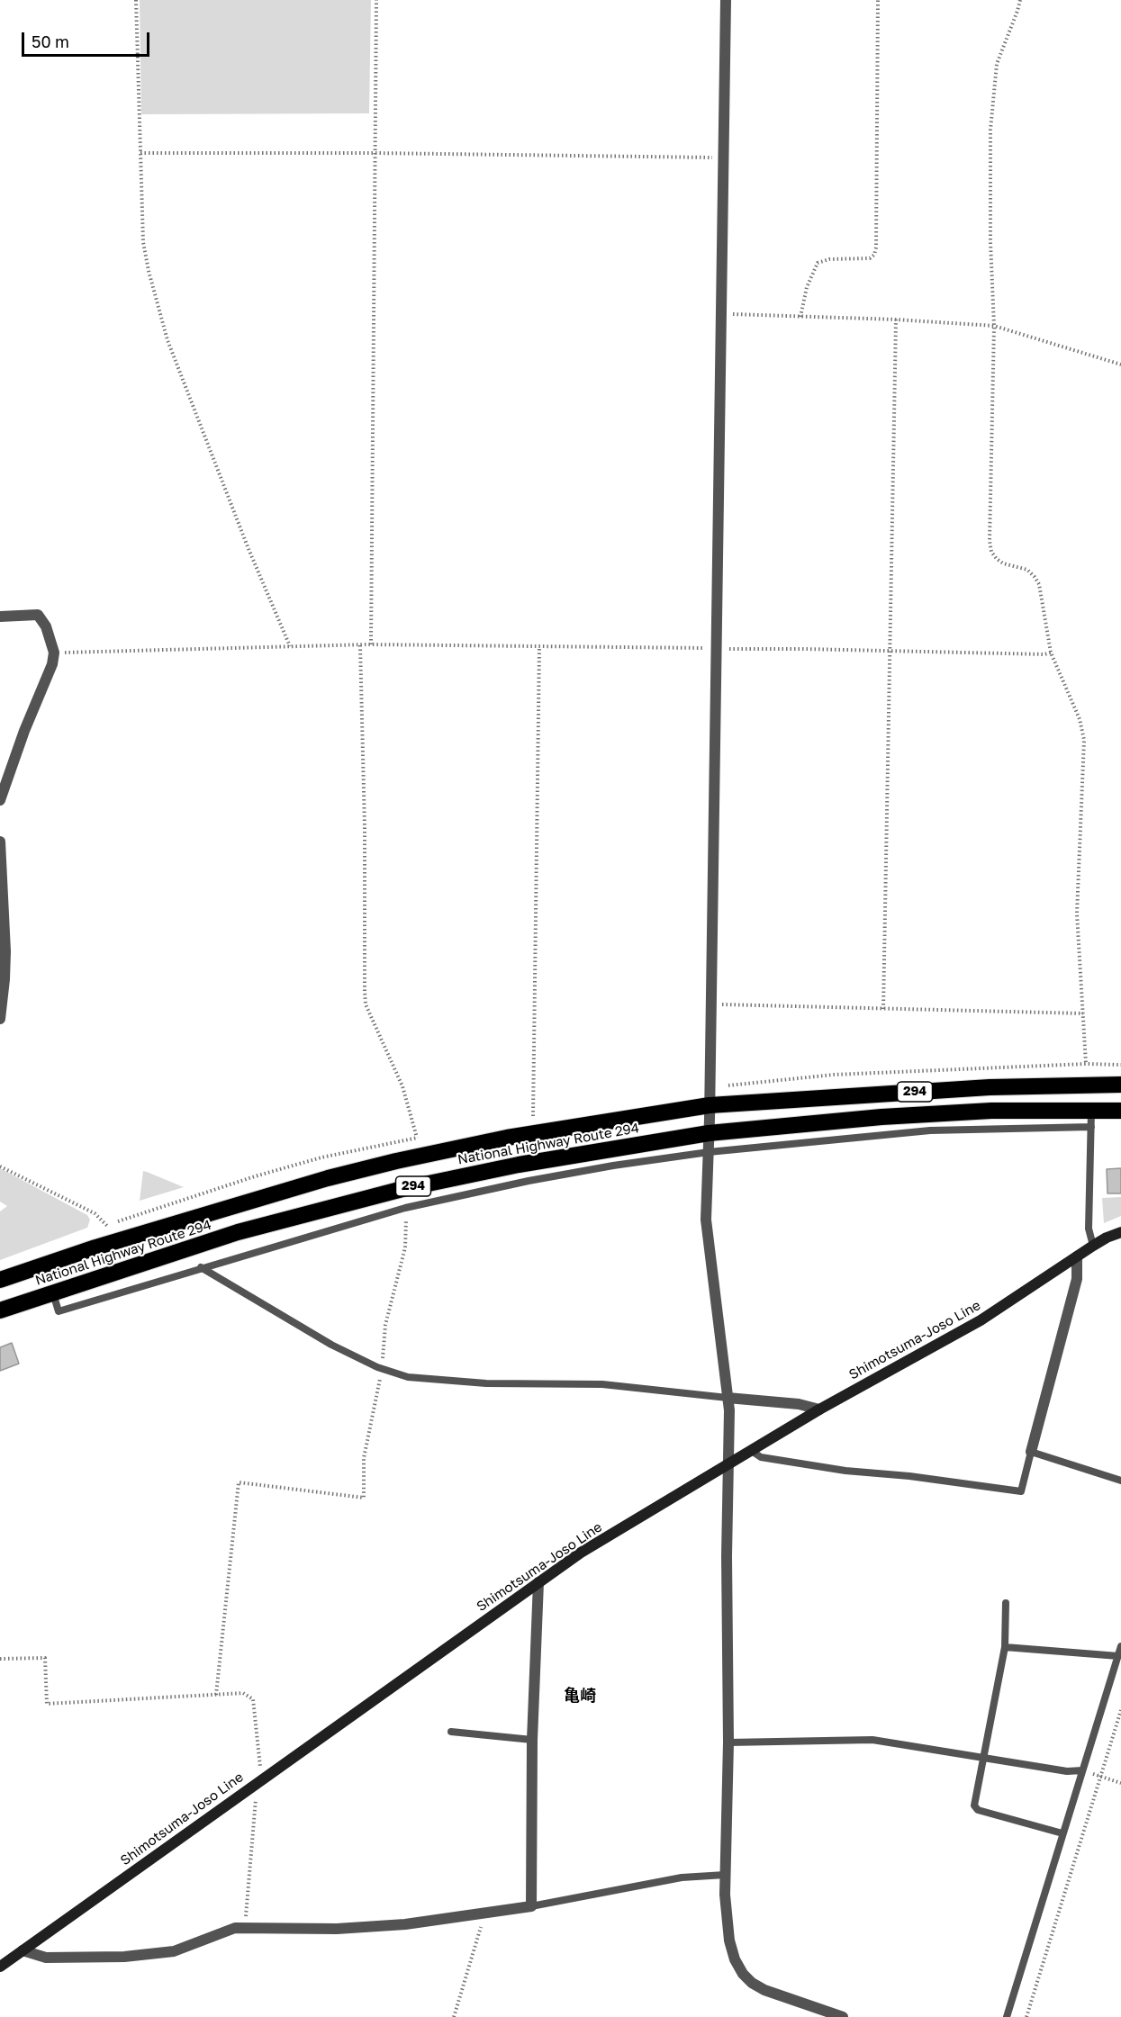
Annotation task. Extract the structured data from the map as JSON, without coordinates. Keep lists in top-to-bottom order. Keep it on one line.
{"streets":{"highway":["294","National Highway Route 294"],"main road":["Shimotsuma-Joso Line"]},"districts":["亀崎"],"scale_bar":"50 m"}
